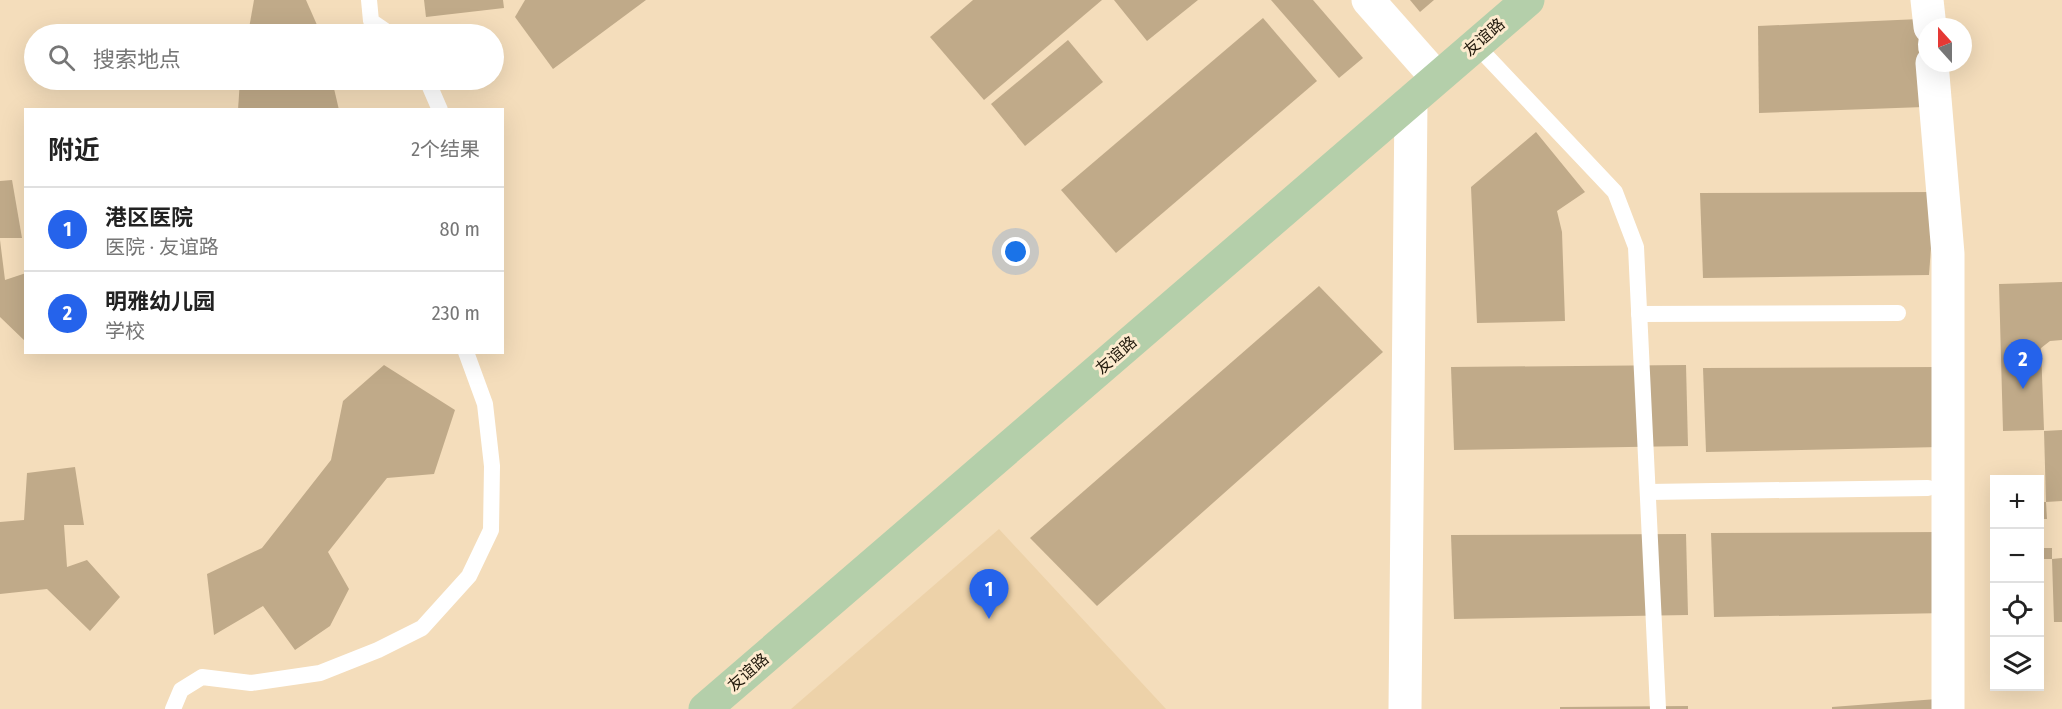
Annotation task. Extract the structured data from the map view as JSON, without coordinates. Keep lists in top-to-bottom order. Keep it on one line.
{"streets":{"main road":["友谊路"]},"north":"top","page":{"search":"搜索地点","heading":["附近","2个结果"],"list":[{"mark":"1","name":"港区医院","note":"医院 · 友谊路","value":"80 m"},{"mark":"2","name":"明雅幼儿园","note":"学校","value":"230 m"}],"pins":["2","1"],"map_buttons":["+","−"]}}
